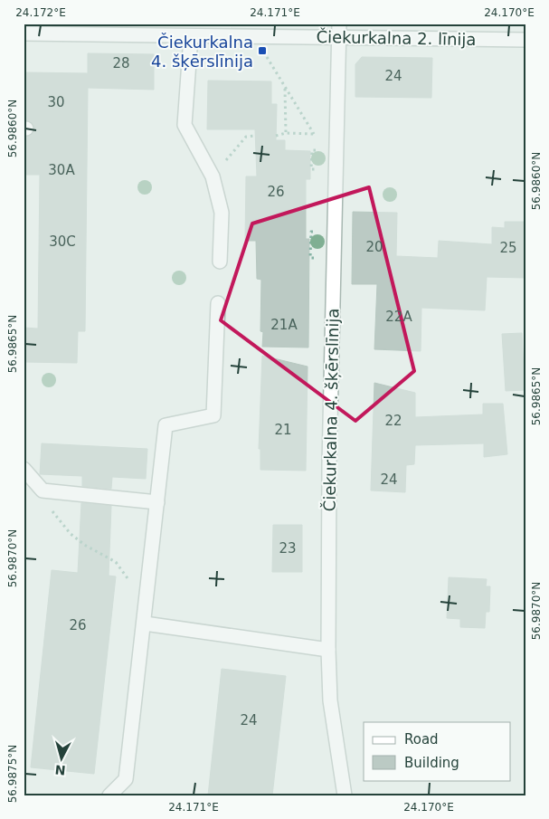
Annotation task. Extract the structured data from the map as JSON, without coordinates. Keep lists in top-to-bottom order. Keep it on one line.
{"streets":{"street":["Čiekurkalna 2. līnija","Čiekurkalna 4. šķērslīnija"]},"crossings":[["Čiekurkalna 2. līnija","Čiekurkalna 4. šķērslīnija"]],"places":{"transit":["Čiekurkalna 4. šķērslīnija"]},"house_numbers":["28","24","30","30A","26","30C","20","25","22A","21A","22","21","24","23","26","24"],"legend":["Road","Building"],"north":"bottom","coordinates":["24.172°E","24.171°E","24.170°E","56.9860°N","56.9865°N","56.9870°N","56.9875°N"]}
